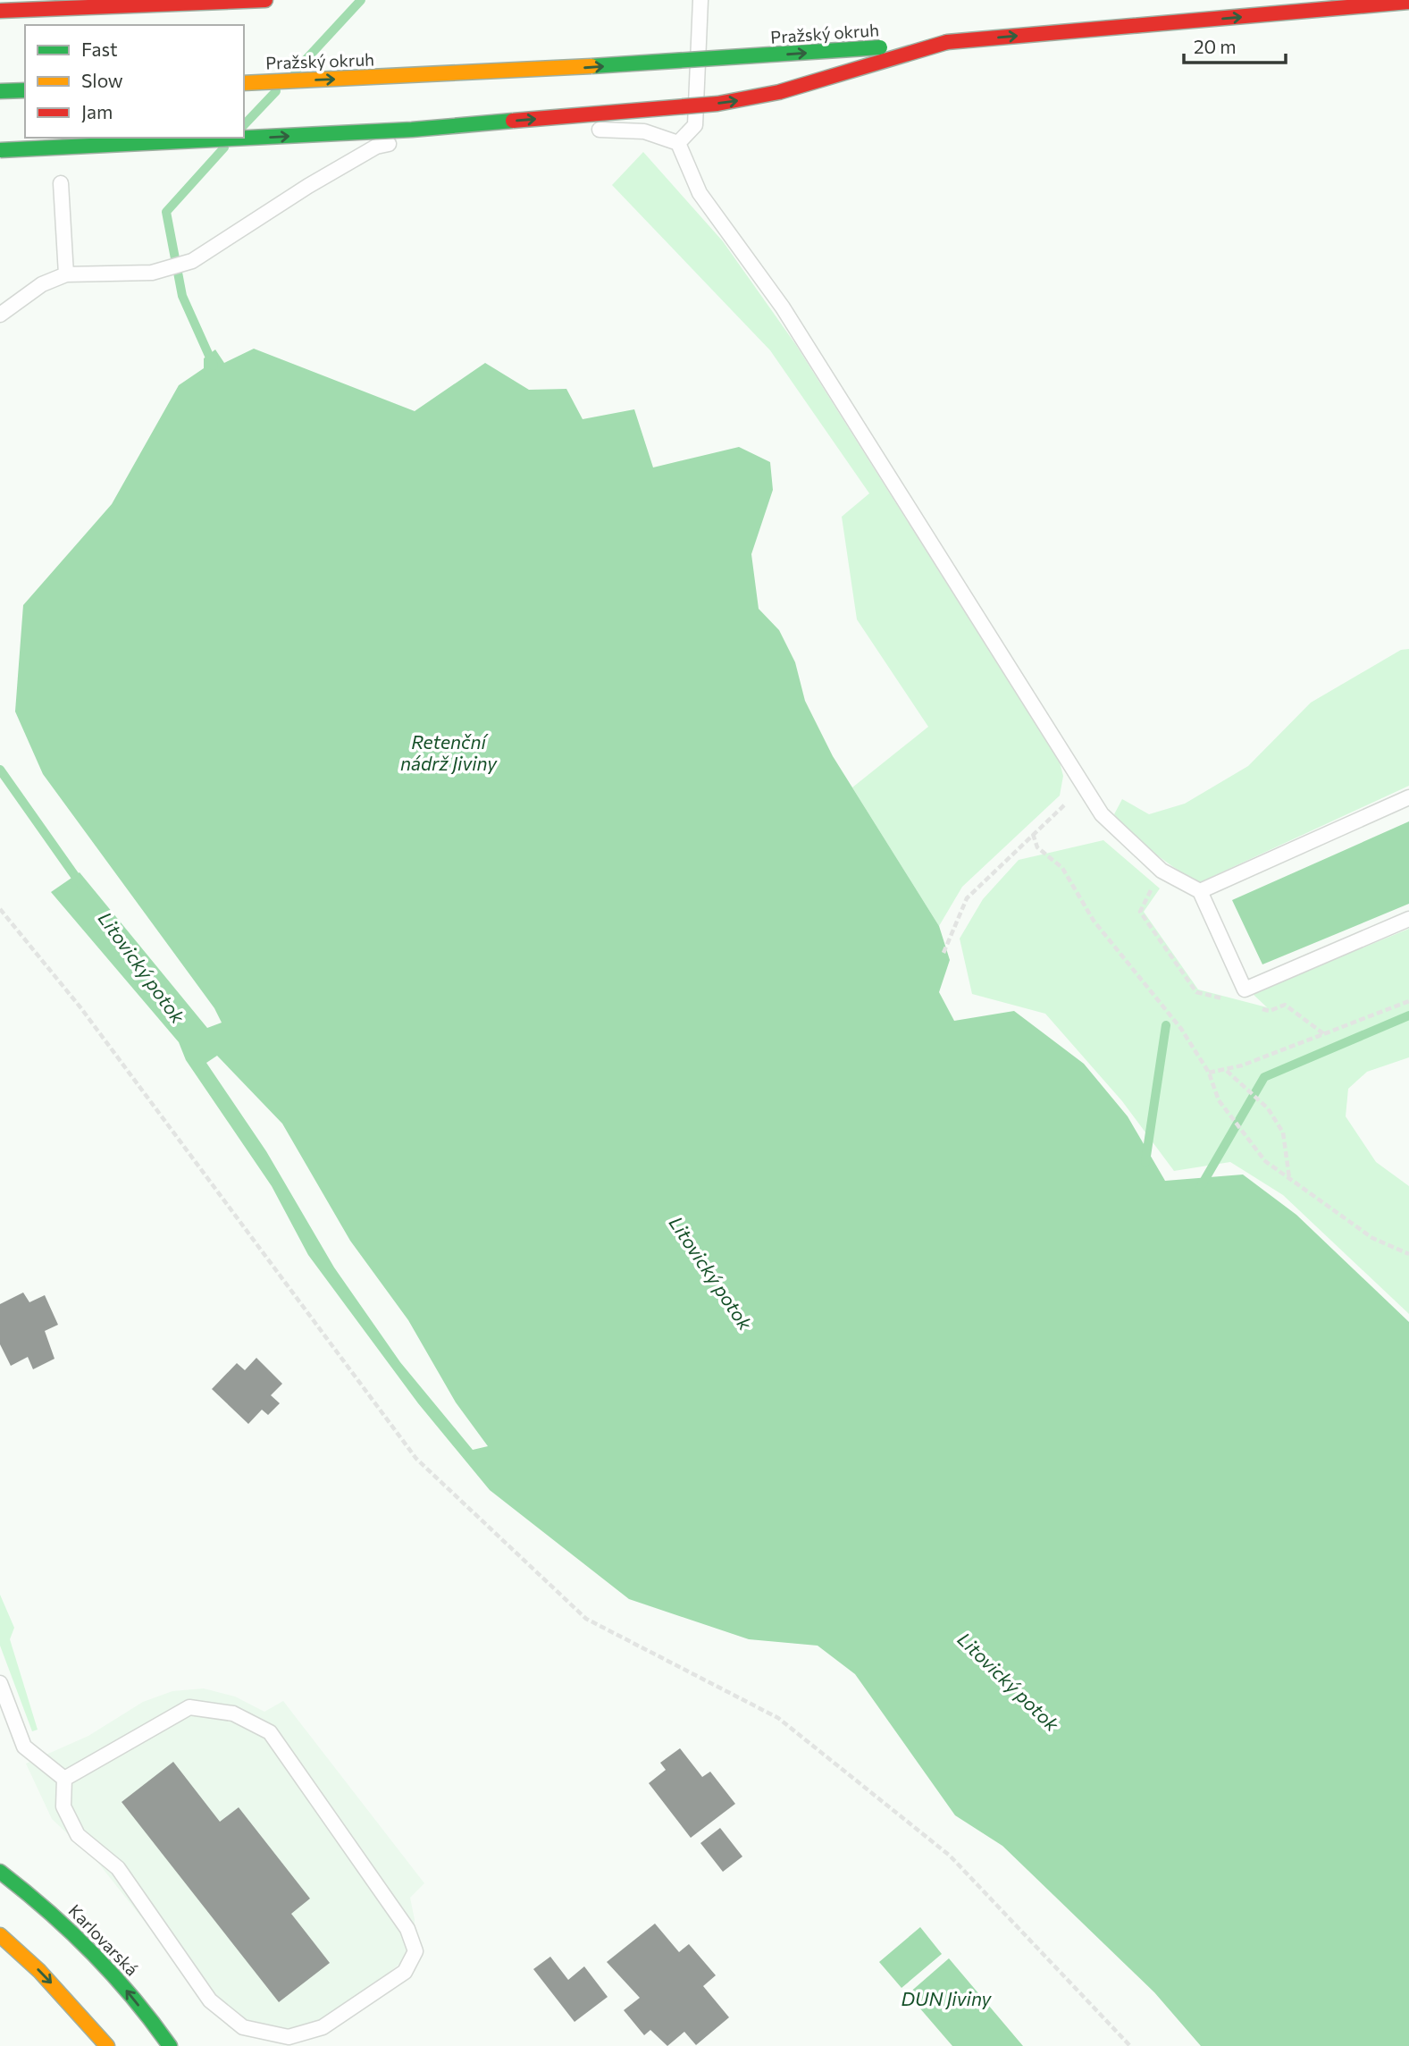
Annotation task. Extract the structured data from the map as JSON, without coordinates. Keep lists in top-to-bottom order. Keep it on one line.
{"streets":{"main road":["Pražský okruh","Karlovarská"]},"water":["Retenční nádrž Jiviny","Litovický potok","DUN Jiviny"],"legend":["Fast","Slow","Jam"],"scale_bar":"20 m"}
